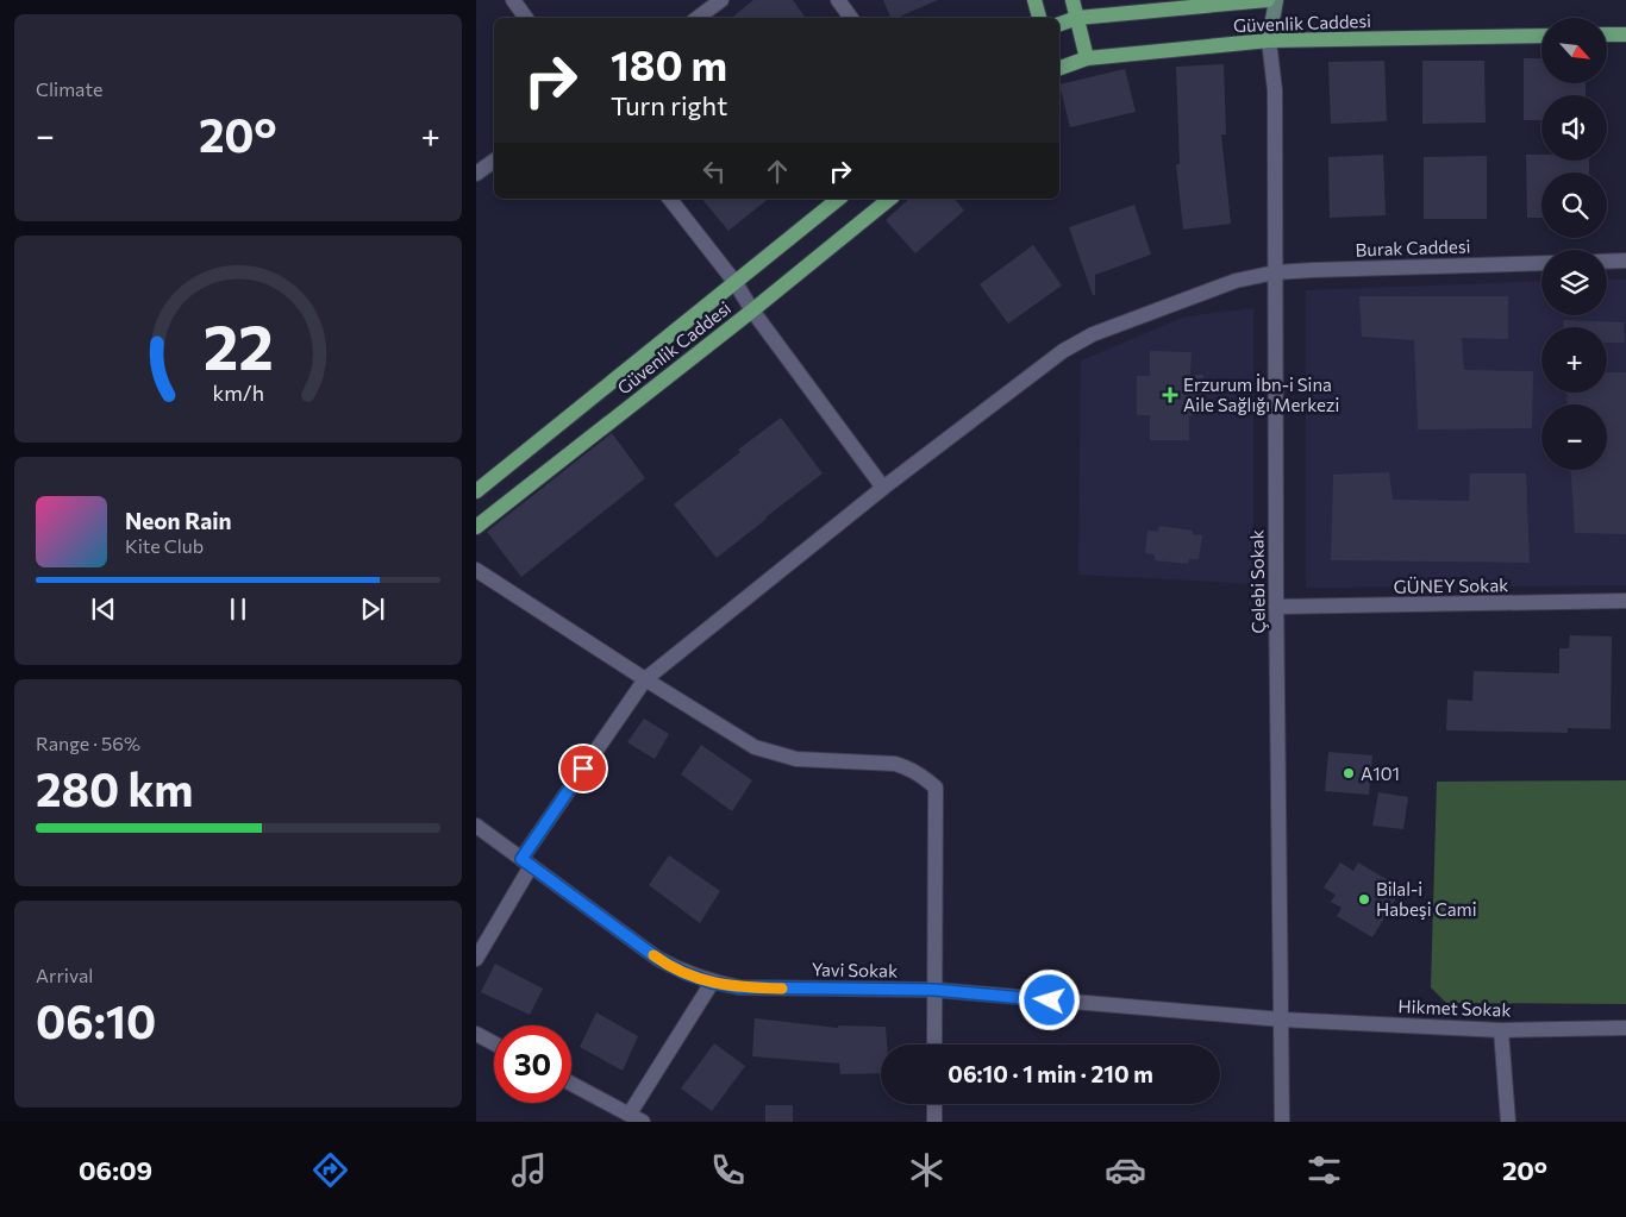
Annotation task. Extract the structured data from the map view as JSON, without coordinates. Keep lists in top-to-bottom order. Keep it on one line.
{"streets":{"main road":["Güvenlik Caddesi"],"street":["Burak Caddesi","Çelebi Sokak","GÜNEY Sokak","Yavi Sokak","Hikmet Sokak"]},"crossings":[["Güvenlik Caddesi","Çelebi Sokak"],["Burak Caddesi","Çelebi Sokak"],["Burak Caddesi","Yavi Sokak"],["Çelebi Sokak","GÜNEY Sokak"],["Çelebi Sokak","Yavi Sokak"],["Çelebi Sokak","Hikmet Sokak"],["Yavi Sokak","Hikmet Sokak"]],"places":{"health":["Erzurum İbn-i Sina Aile Sağlığı Merkezi"],"other":["A101","Bilal-i Habeşi Cami"]},"north":"bottom right","page":{"tile":["Climate",["Range · 56%","280 km"],["Arrival","06:10"]],"map_buttons":["+","−"],"turn":["180 m","Turn right"],"heat":["−","20°","+"],"song":["Neon Rain","Kite Club"],"limit":"30","trip":"06:10 · 1 min · 210 m","tabs":["06:09","20°"],"gauge":["22","km/h"]}}
